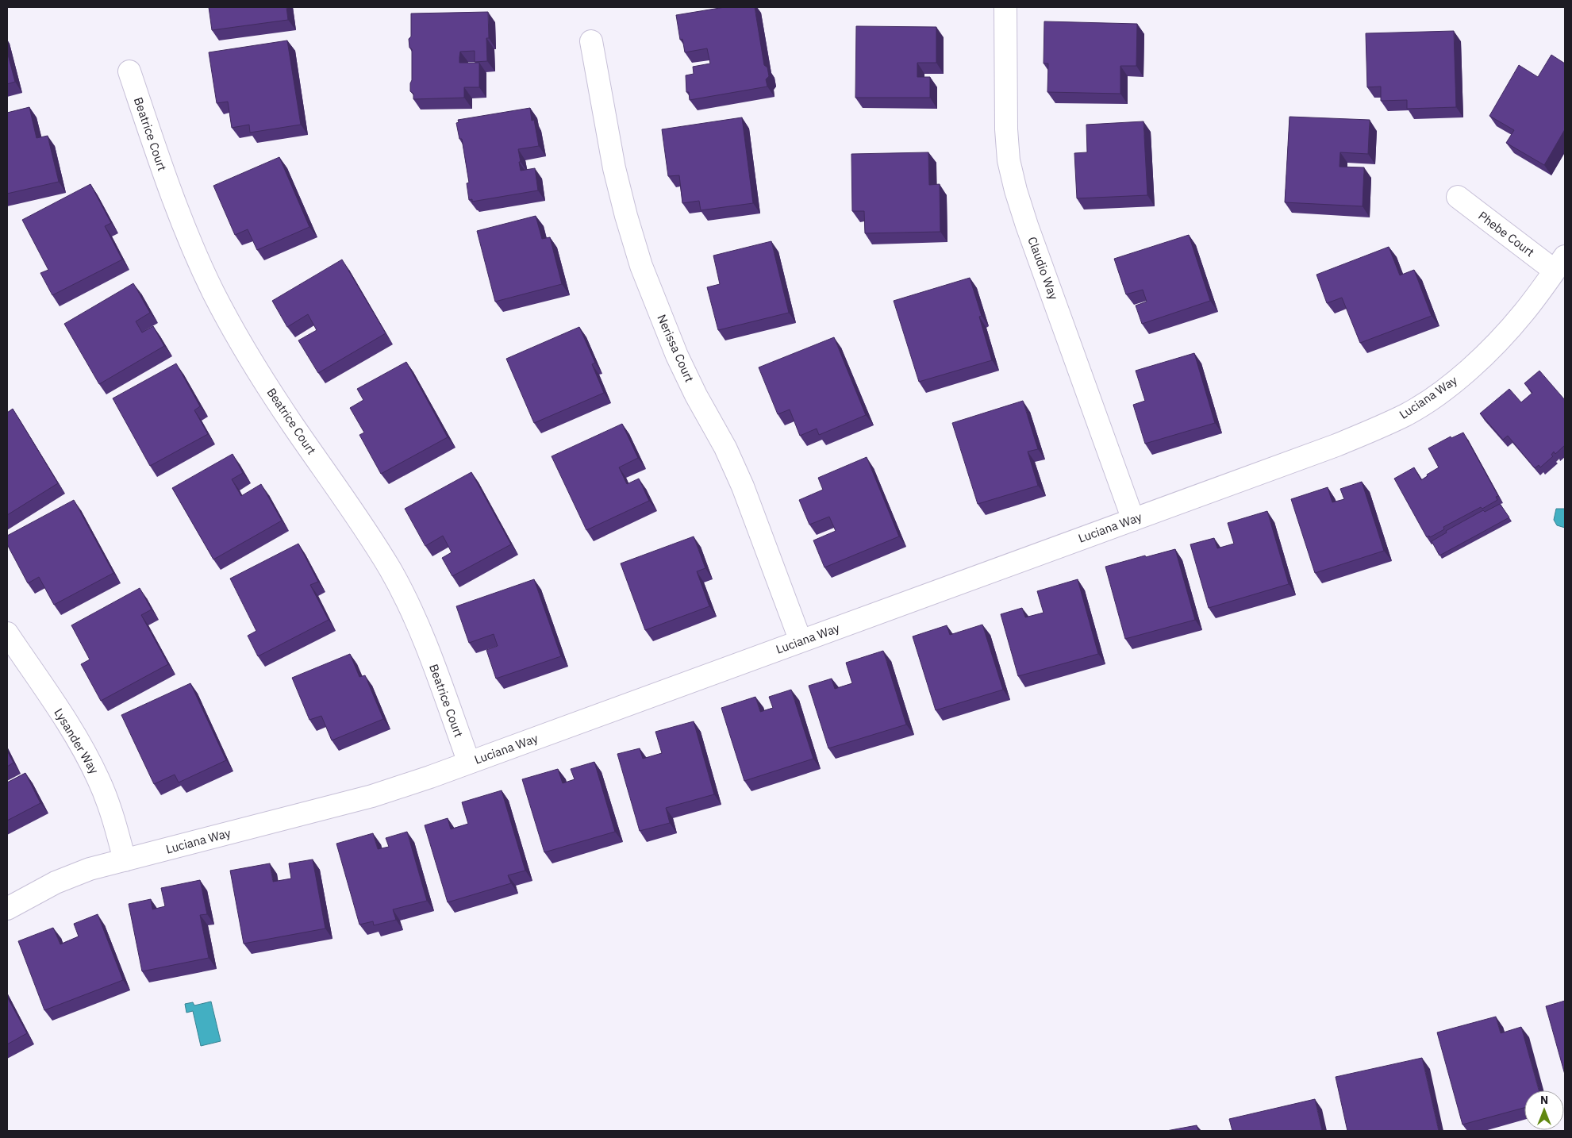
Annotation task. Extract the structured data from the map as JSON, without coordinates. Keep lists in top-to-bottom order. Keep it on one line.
{"streets":{"street":["Beatrice Court","Phebe Court","Claudio Way","Nerissa Court","Luciana Way","Lysander Way"]},"crossings":[["Beatrice Court","Luciana Way"],["Phebe Court","Luciana Way"],["Claudio Way","Luciana Way"],["Nerissa Court","Luciana Way"],["Luciana Way","Lysander Way"]],"north":"top"}
